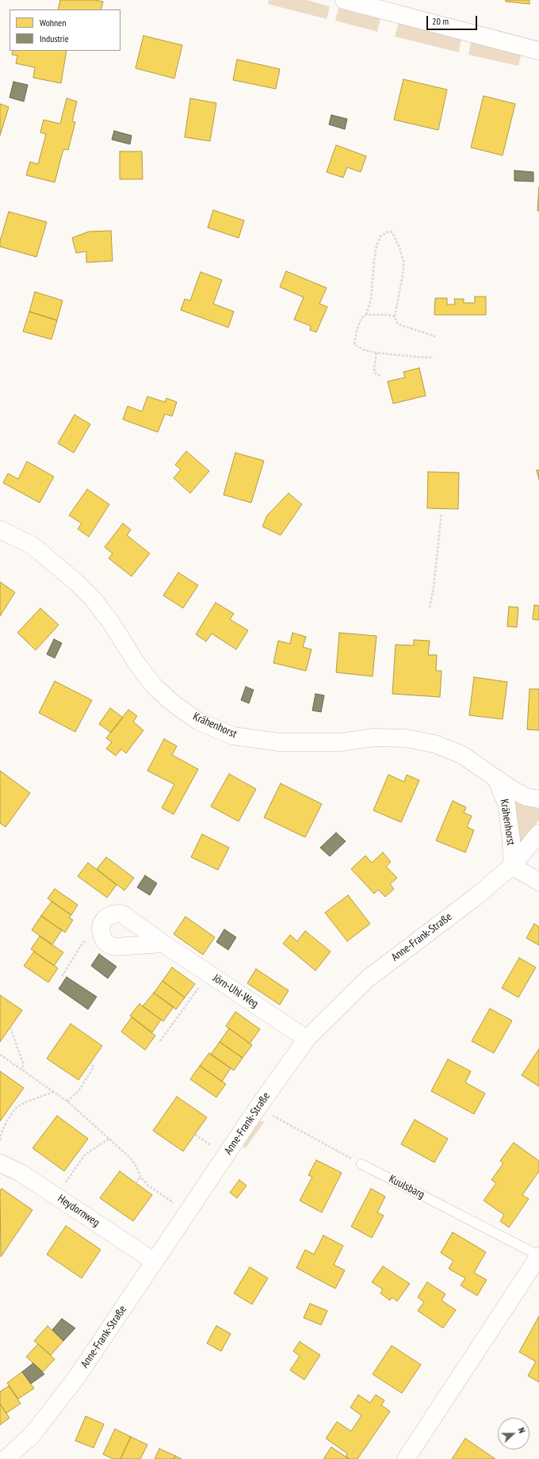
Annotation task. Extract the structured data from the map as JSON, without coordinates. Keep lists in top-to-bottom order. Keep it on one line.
{"streets":{"street":["Krähenhorst","Anne-Frank-Straße","Jörn-Uhl-Weg","Kuulsbarg","Heydornweg"]},"crossings":[["Krähenhorst","Anne-Frank-Straße"],["Anne-Frank-Straße","Jörn-Uhl-Weg"],["Anne-Frank-Straße","Heydornweg"]],"legend":["Wohnen","Industrie"],"scale_bar":"20 m","north":"right"}
